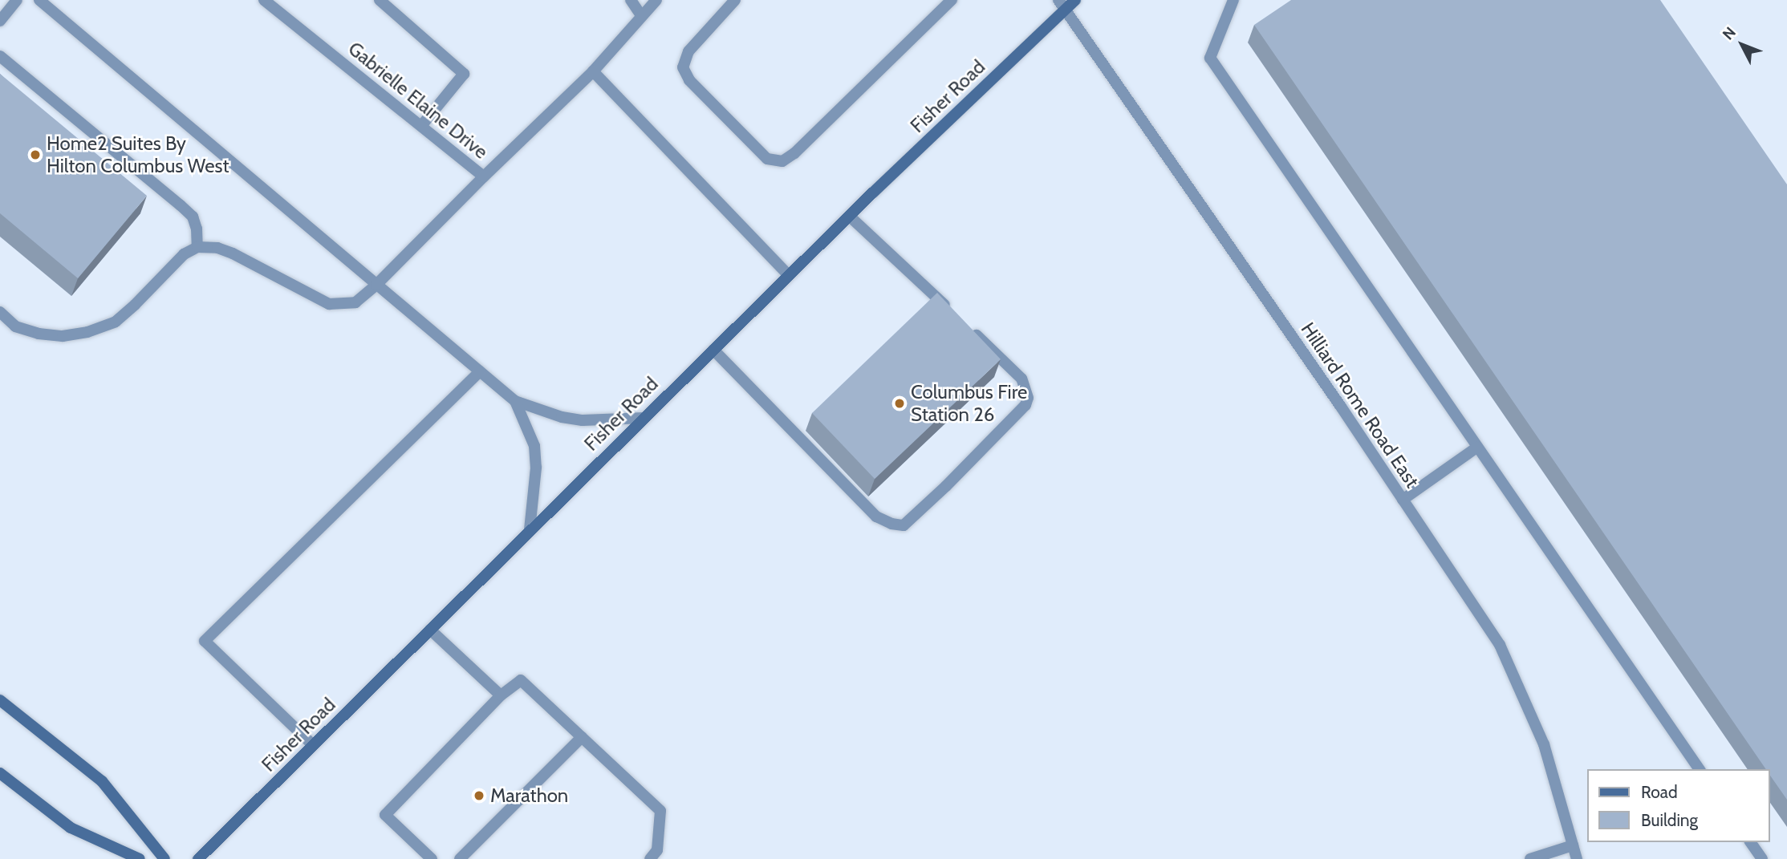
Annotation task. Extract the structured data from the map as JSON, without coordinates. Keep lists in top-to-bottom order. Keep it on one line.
{"streets":{"main road":["Fisher Road"],"street":["Gabrielle Elaine Drive","Hilliard Rome Road East"]},"crossings":[["Fisher Road","Hilliard Rome Road East"]],"places":["Home2 Suites By Hilton Columbus West","Columbus Fire Station 26","Marathon"],"legend":["Road","Building"],"north":"top left"}
